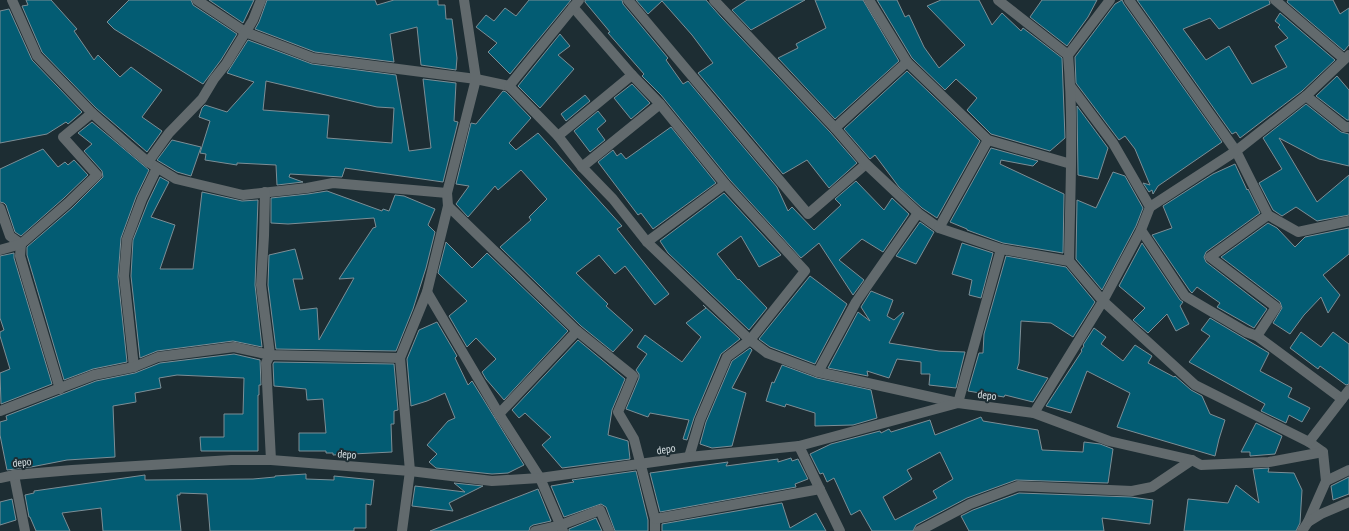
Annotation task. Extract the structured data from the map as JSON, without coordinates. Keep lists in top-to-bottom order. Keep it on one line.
{"streets":{"street":["depo"]}}
